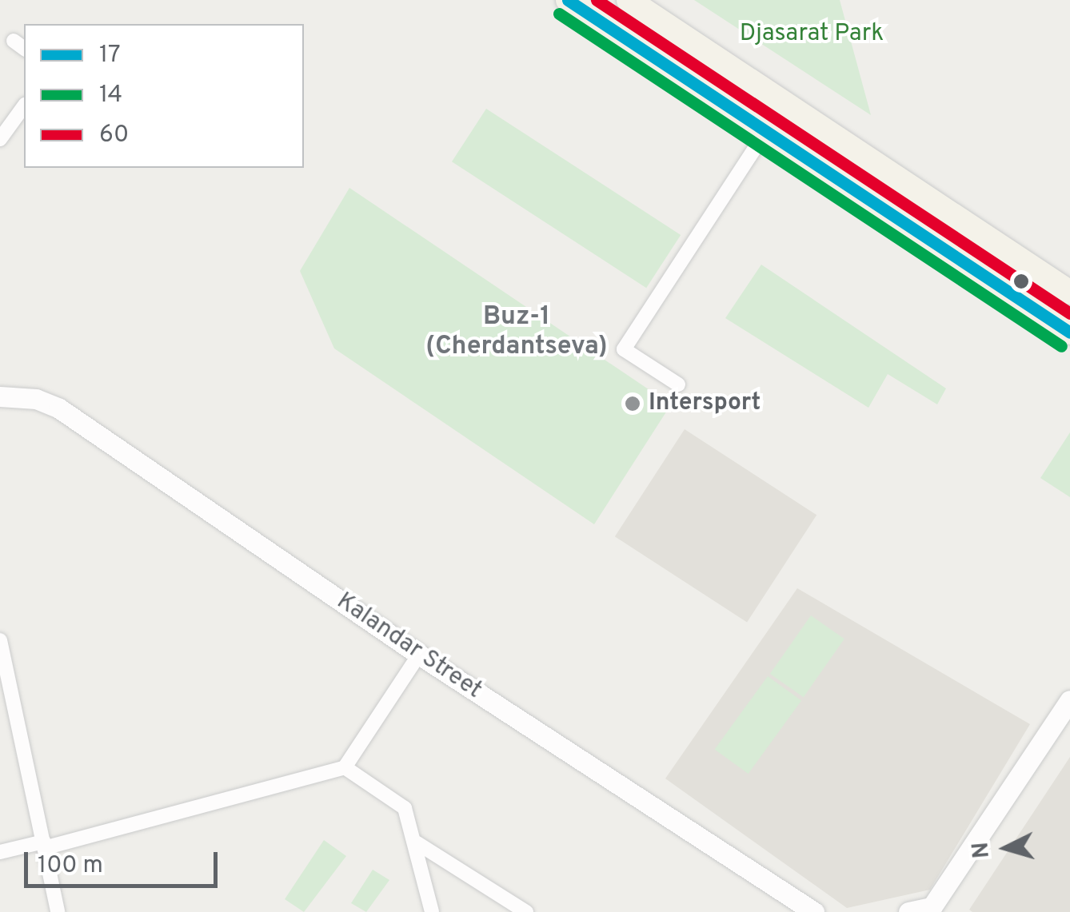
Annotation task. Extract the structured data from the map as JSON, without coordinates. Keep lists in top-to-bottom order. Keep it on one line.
{"streets":{"street":["Kalandar Street"]},"districts":["Buz-1 (Cherdantseva)"],"parks":["Djasarat Park"],"places":["Intersport"],"lines":["transit line 17","transit line 60","transit line 14"],"legend":["17","14","60"],"scale_bar":"100 m","north":"left"}
